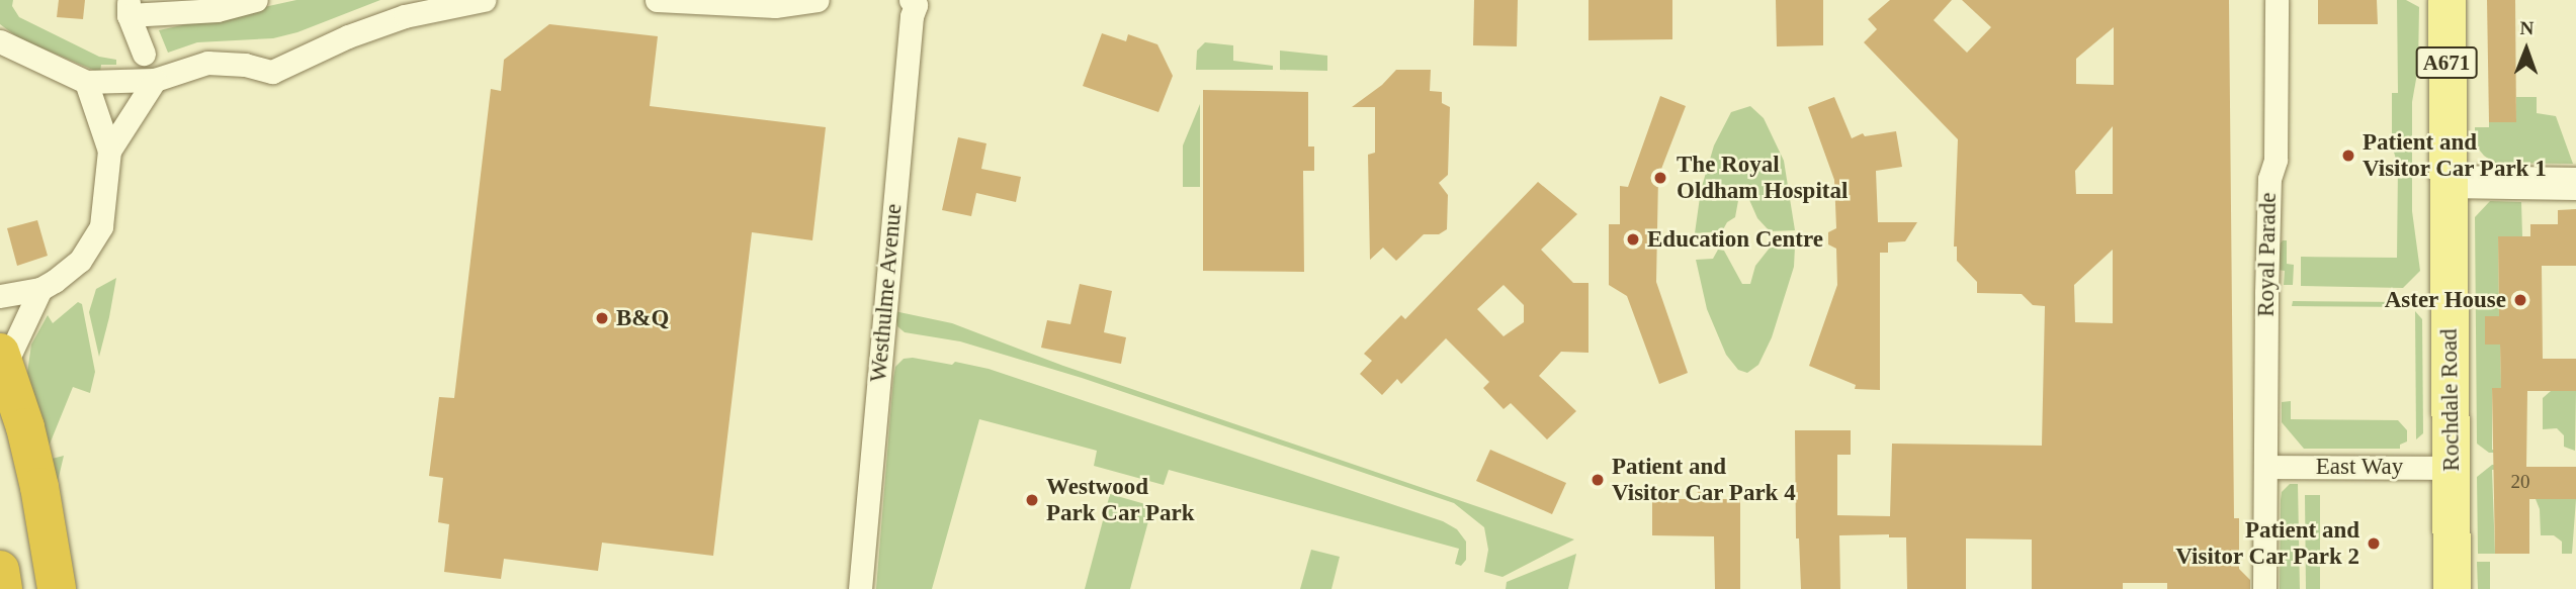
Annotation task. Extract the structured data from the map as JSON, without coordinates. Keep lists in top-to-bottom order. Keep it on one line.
{"streets":{"main road":["A671","Rochdale Road"],"street":["Royal Parade","Westhulme Avenue","East Way"]},"crossings":[["Royal Parade","East Way"],["Rochdale Road","East Way"]],"places":["Patient and Visitor Car Park 1","The Royal Oldham Hospital","Education Centre","Aster House","B&Q","Patient and Visitor Car Park 4","Westwood Park Car Park","Patient and Visitor Car Park 2"],"house_numbers":["20"],"north":"top"}
